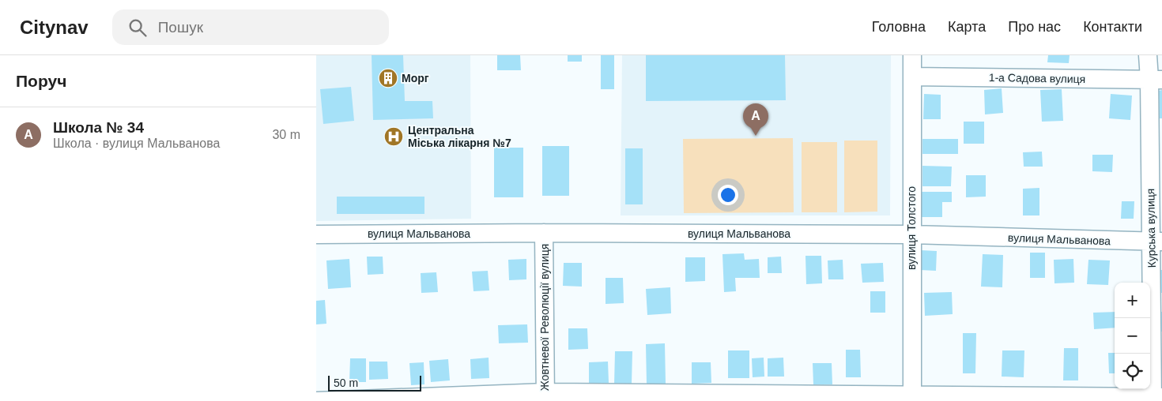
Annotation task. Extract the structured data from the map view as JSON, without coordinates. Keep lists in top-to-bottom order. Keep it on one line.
{"streets":{"street":["1-а Садова вулиця","вулиця Толстого","Курська вулиця","вулиця Мальванова","Жовтневої Революції вулиця"]},"crossings":[["1-а Садова вулиця","вулиця Толстого"],["1-а Садова вулиця","Курська вулиця"],["вулиця Толстого","вулиця Мальванова"],["Курська вулиця","вулиця Мальванова"],["вулиця Мальванова","Жовтневої Революції вулиця"]],"places":{"building":["Морг"],"hospital":["Центральна Міська лікарня №7"]},"scale_bar":"50 m","page":{"header":"Citynav","search":"Пошук","nav":["Головна","Карта","Про нас","Контакти"],"heading":"Поруч","pins":"A","list":[{"mark":"A","name":"Школа № 34","note":"Школа · вулиця Мальванова","value":"30 m"}],"map_buttons":["+","−"],"scale":"50 m"}}
